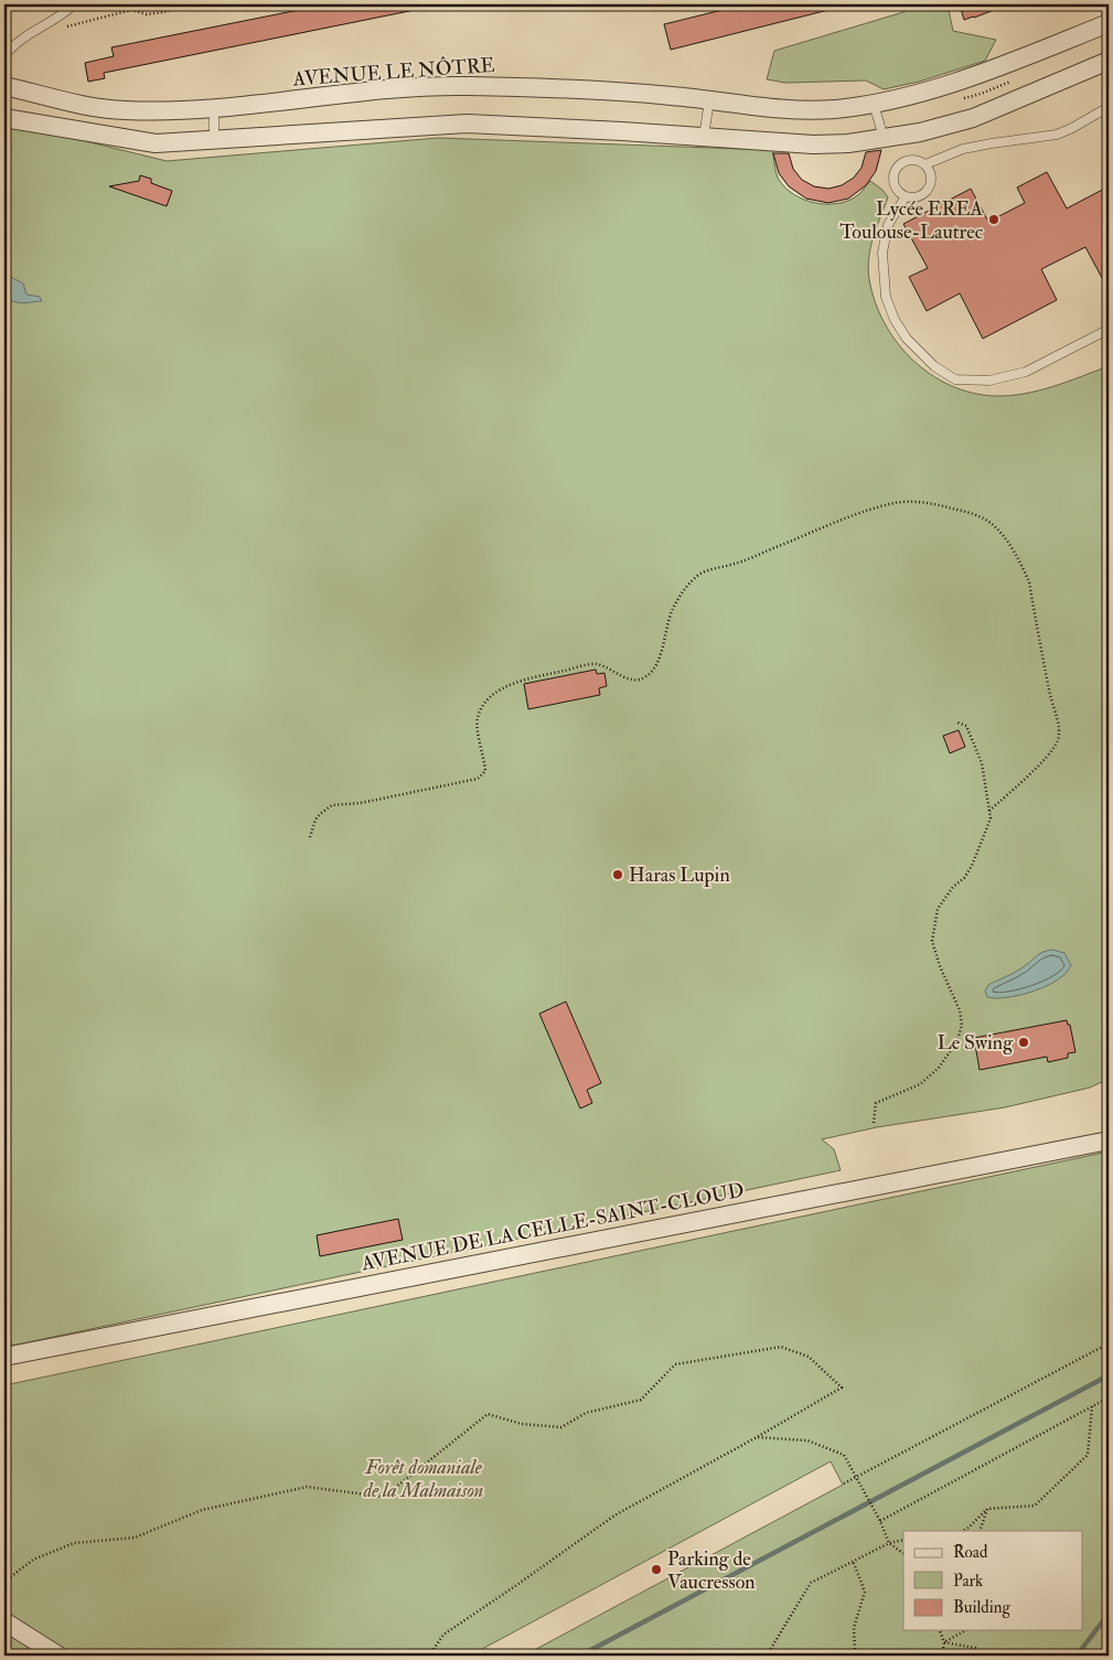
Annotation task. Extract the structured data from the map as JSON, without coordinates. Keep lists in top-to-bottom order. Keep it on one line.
{"streets":{"street":["AVENUE LE NÔTRE","AVENUE DE LA CELLE-SAINT-CLOUD"]},"parks":["Forêt domaniale de la Malmaison"],"places":["Lycée EREA Toulouse-Lautrec","Haras Lupin","Le Swing","Parking de Vaucresson"],"legend":["Road","Park","Building"]}
